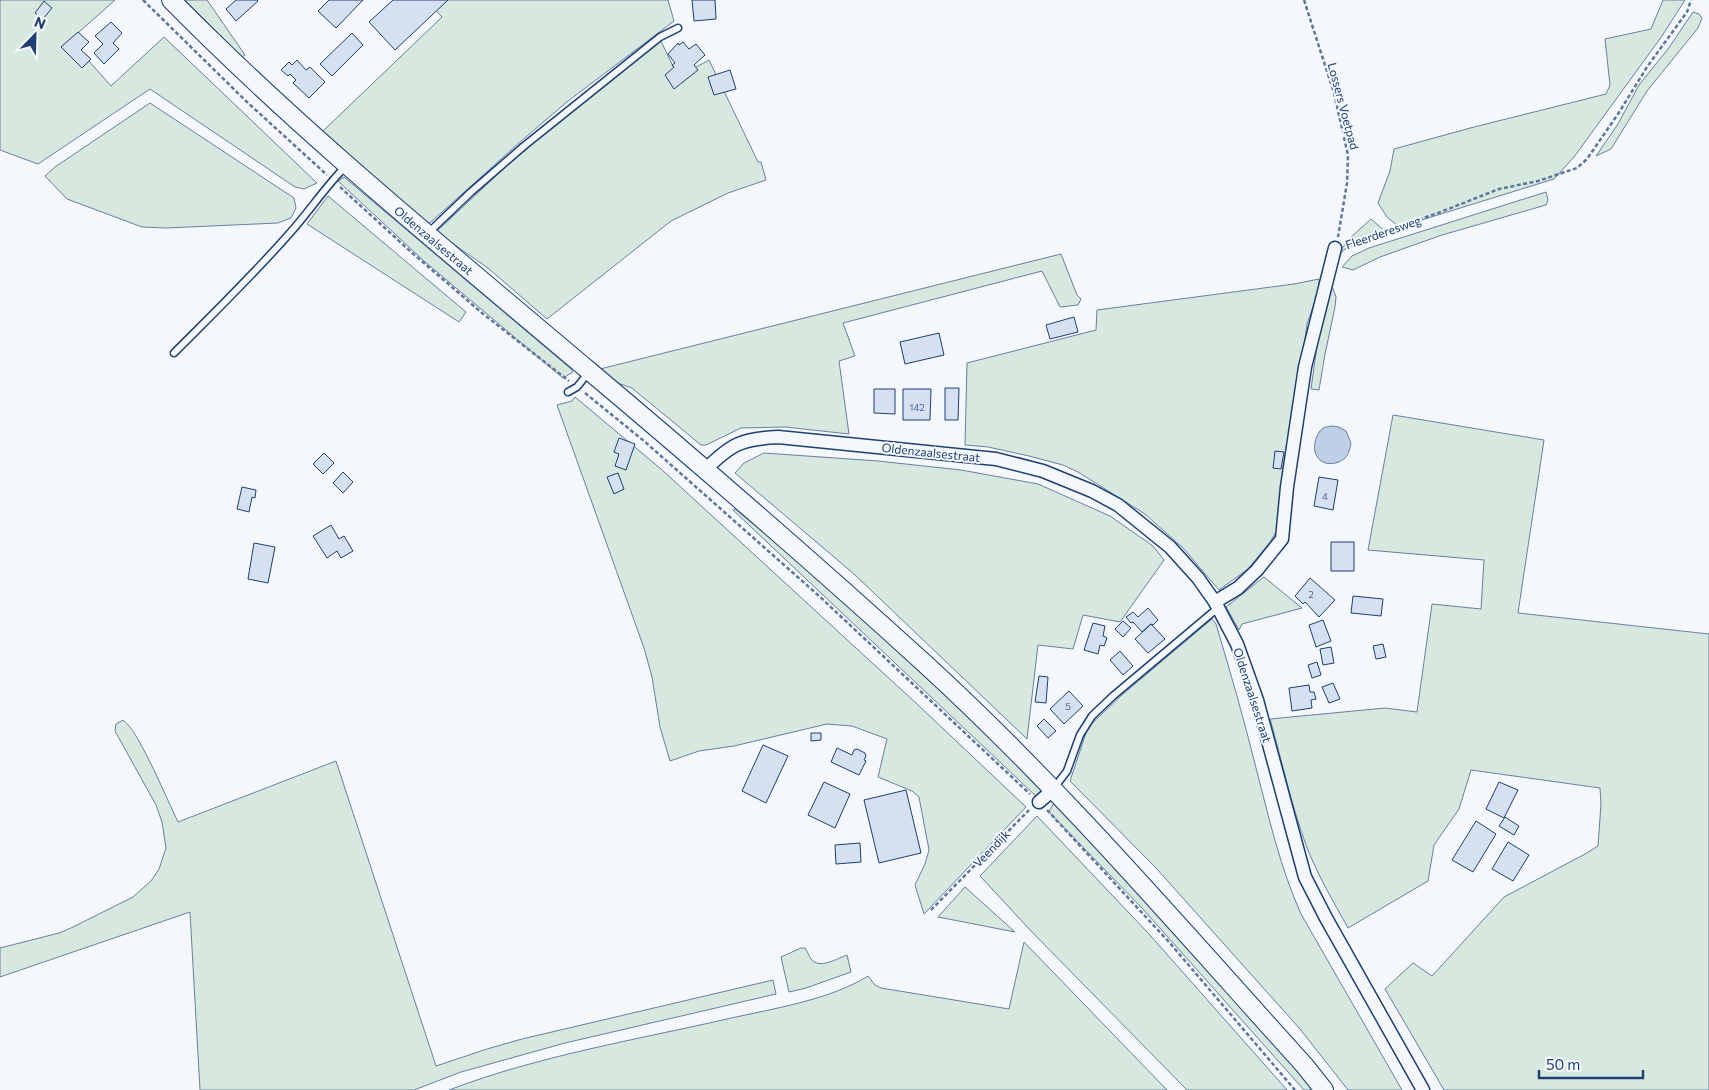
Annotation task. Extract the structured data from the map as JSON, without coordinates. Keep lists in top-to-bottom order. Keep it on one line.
{"streets":{"main road":["Oldenzaalsestraat"],"street":["Fleerderesweg"],"path":["Lossers Voetpad","Veendijk"]},"crossings":[["Lossers Voetpad","Fleerderesweg"],["Fleerderesweg","Oldenzaalsestraat"]],"house_numbers":["142","4","2","5"],"scale_bar":"50 m","north":"top right"}
